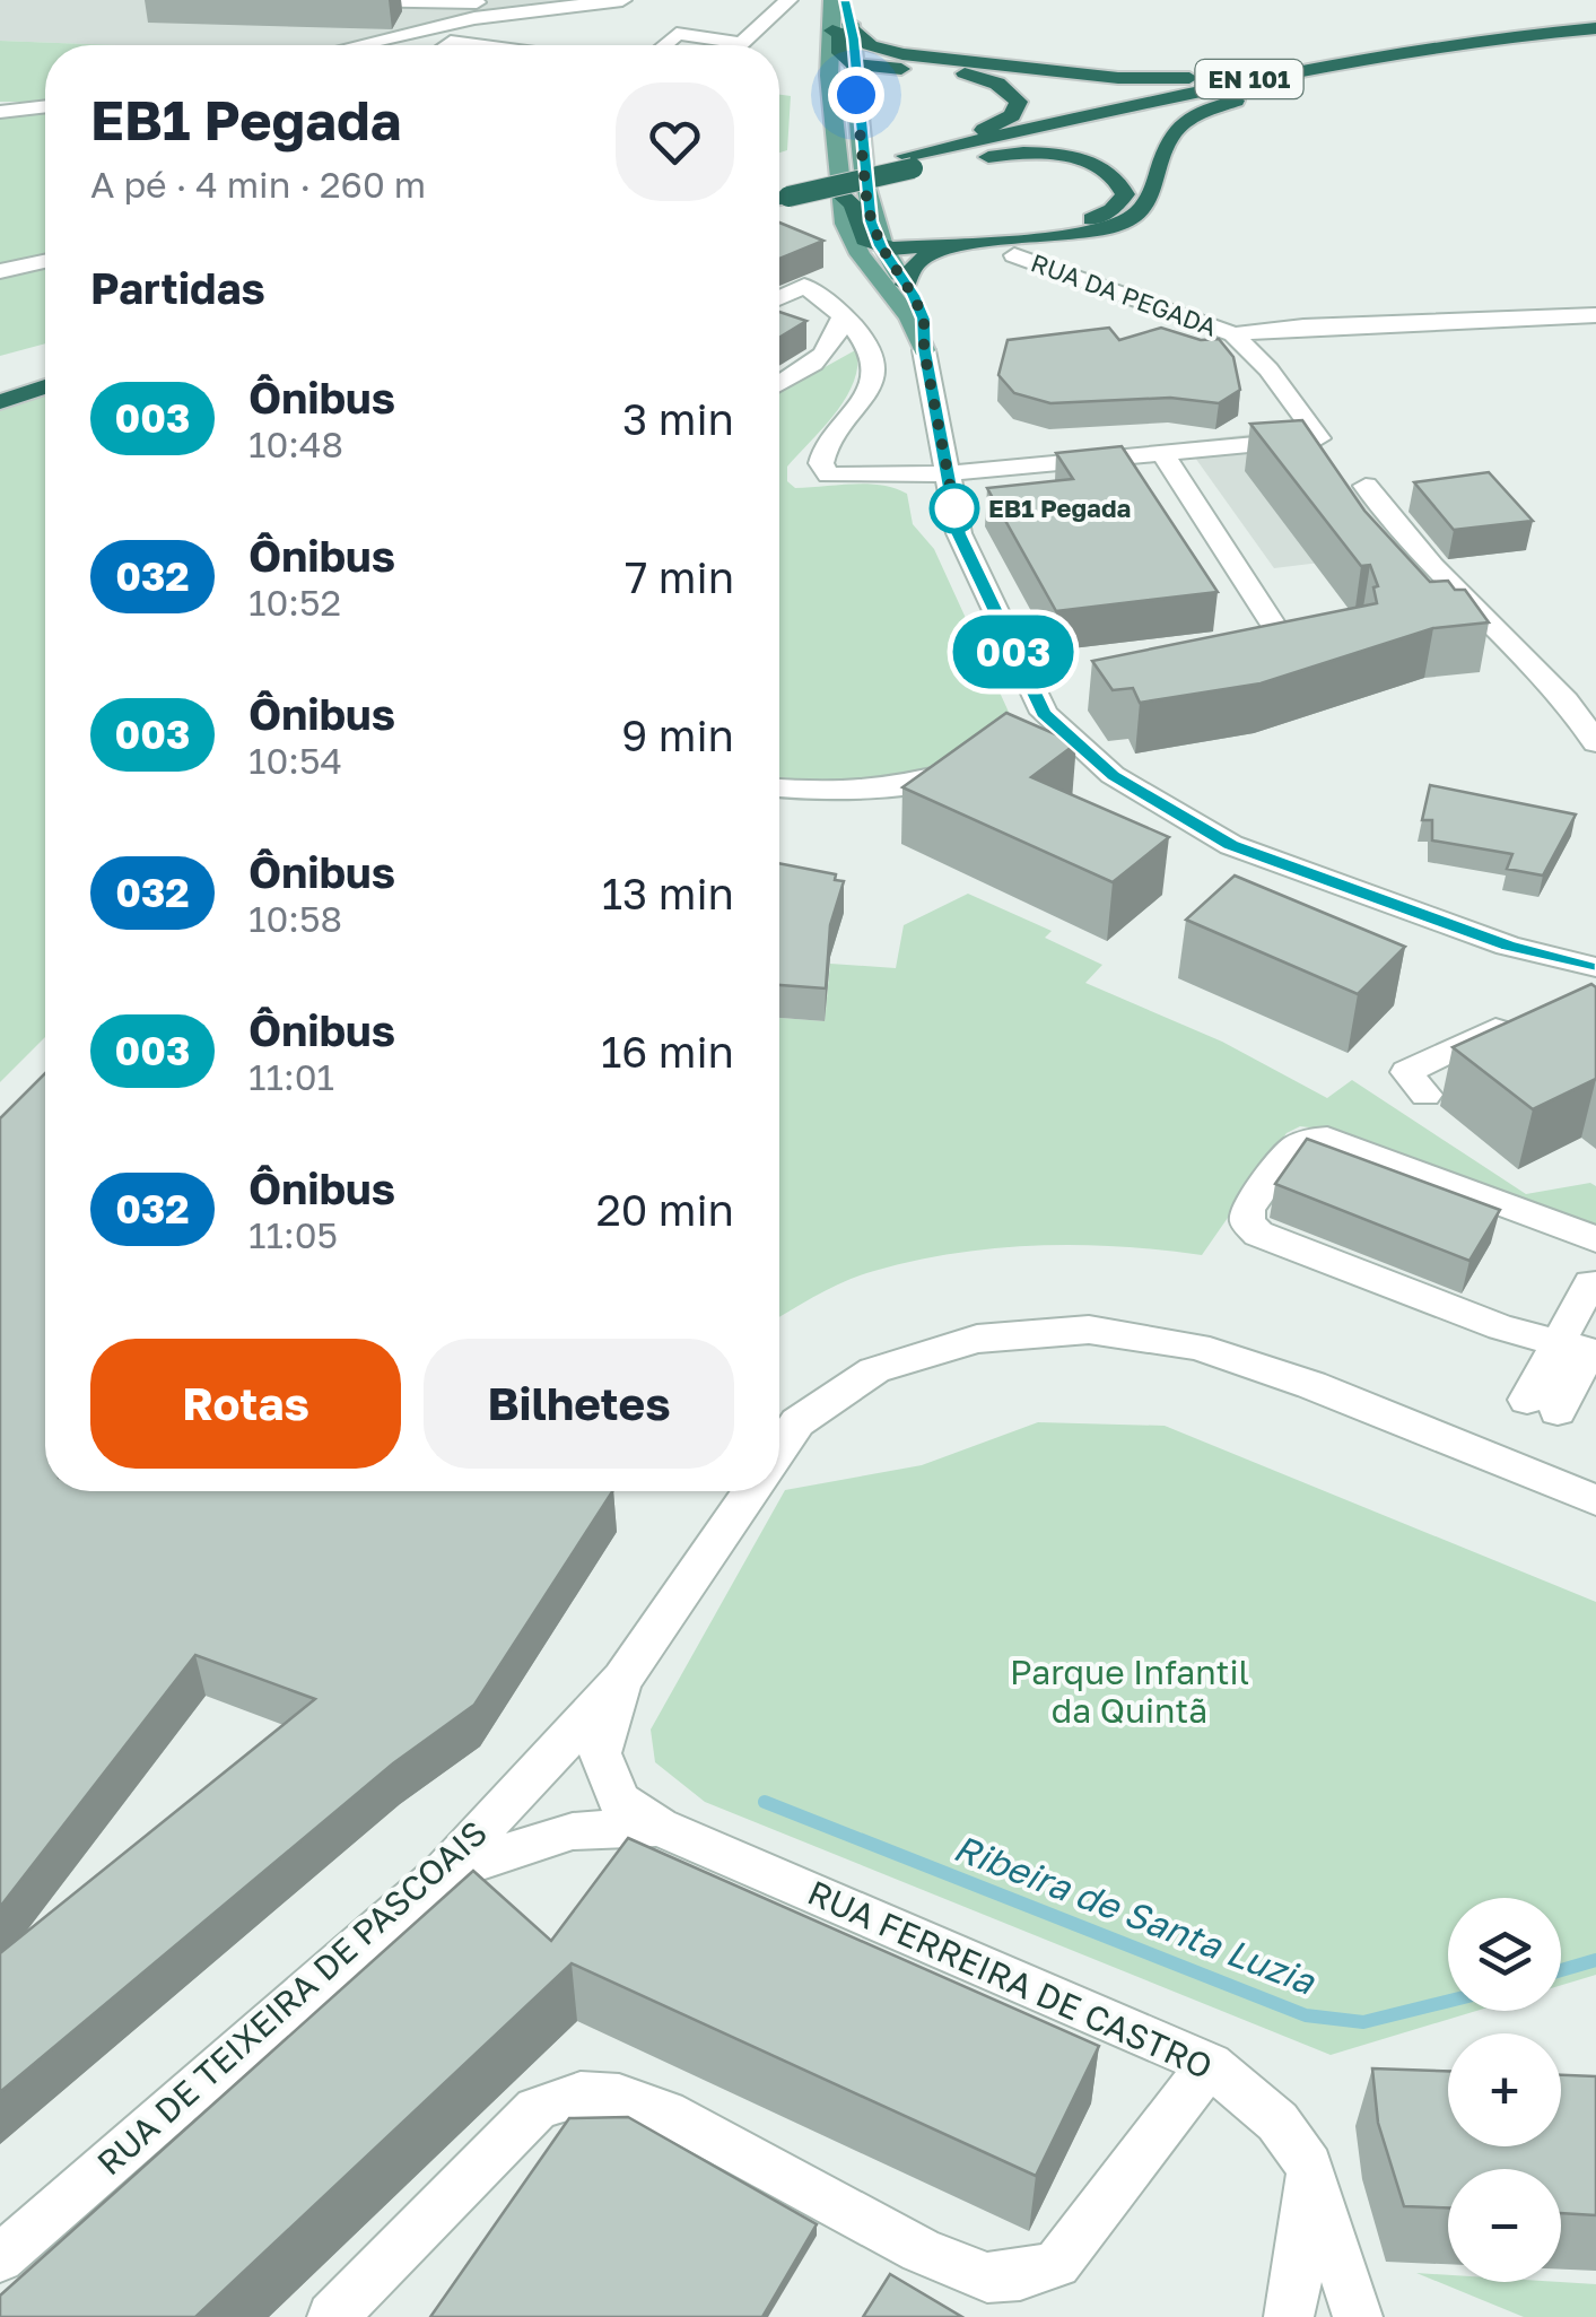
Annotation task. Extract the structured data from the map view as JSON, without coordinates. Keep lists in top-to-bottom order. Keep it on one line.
{"streets":{"highway":["EN 101"],"street":["RUA DA PEGADA","RUA FERREIRA DE CASTRO","RUA DE TEIXEIRA DE PASCOAIS"]},"crossings":[["RUA FERREIRA DE CASTRO","RUA DE TEIXEIRA DE PASCOAIS"]],"water":["Ribeira de Santa Luzia"],"parks":["Parque Infantil da Quintã"],"places":["EB1 Pegada"],"lines":["bus line 003"],"page":{"on_map":"003","heading":[["EB1 Pegada","A pé · 4 min · 260 m"],"Partidas"],"list":[{"mark":"003","name":"Ônibus","note":"10:48","value":"3 min"},{"mark":"032","name":"Ônibus","note":"10:52","value":"7 min"},{"mark":"003","name":"Ônibus","note":"10:54","value":"9 min"},{"mark":"032","name":"Ônibus","note":"10:58","value":"13 min"},{"mark":"003","name":"Ônibus","note":"11:01","value":"16 min"},{"mark":"032","name":"Ônibus","note":"11:05","value":"20 min"}],"buttons":["Rotas","Bilhetes"],"map_buttons":["+","−"]}}
